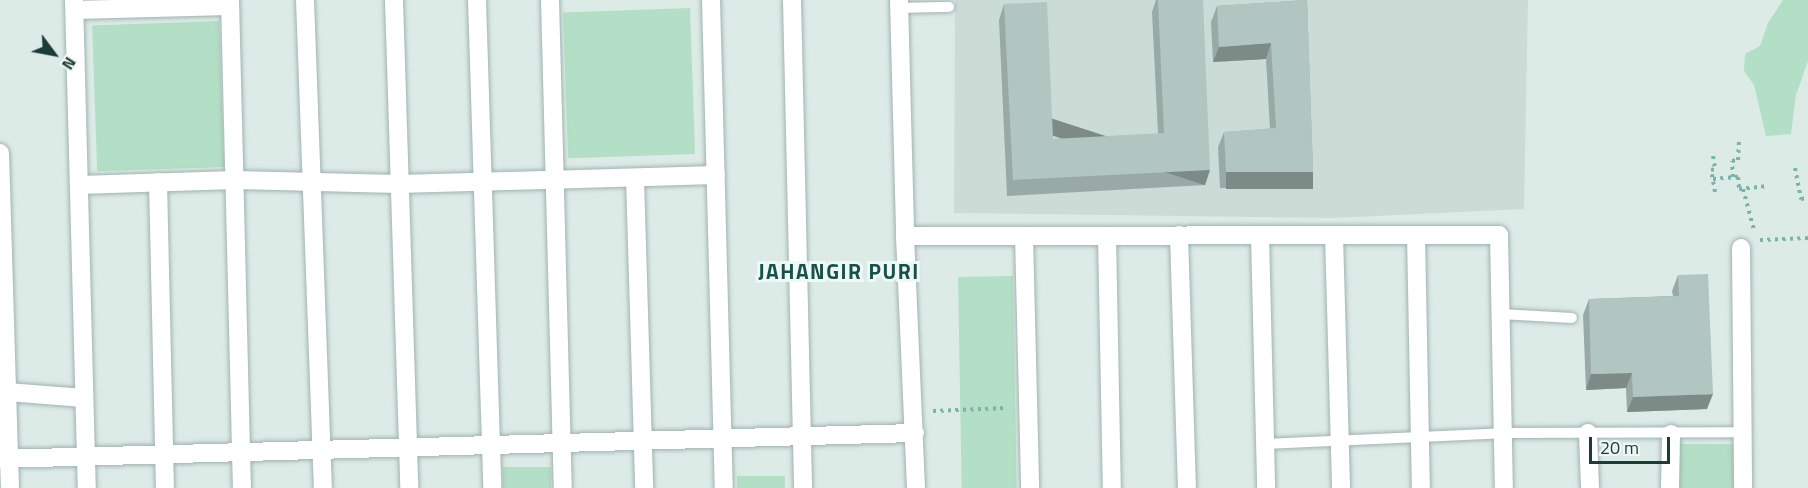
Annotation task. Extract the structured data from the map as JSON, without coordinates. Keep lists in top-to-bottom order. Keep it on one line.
{"districts":["JAHANGIR PURI"],"scale_bar":"20 m","north":"bottom right"}
